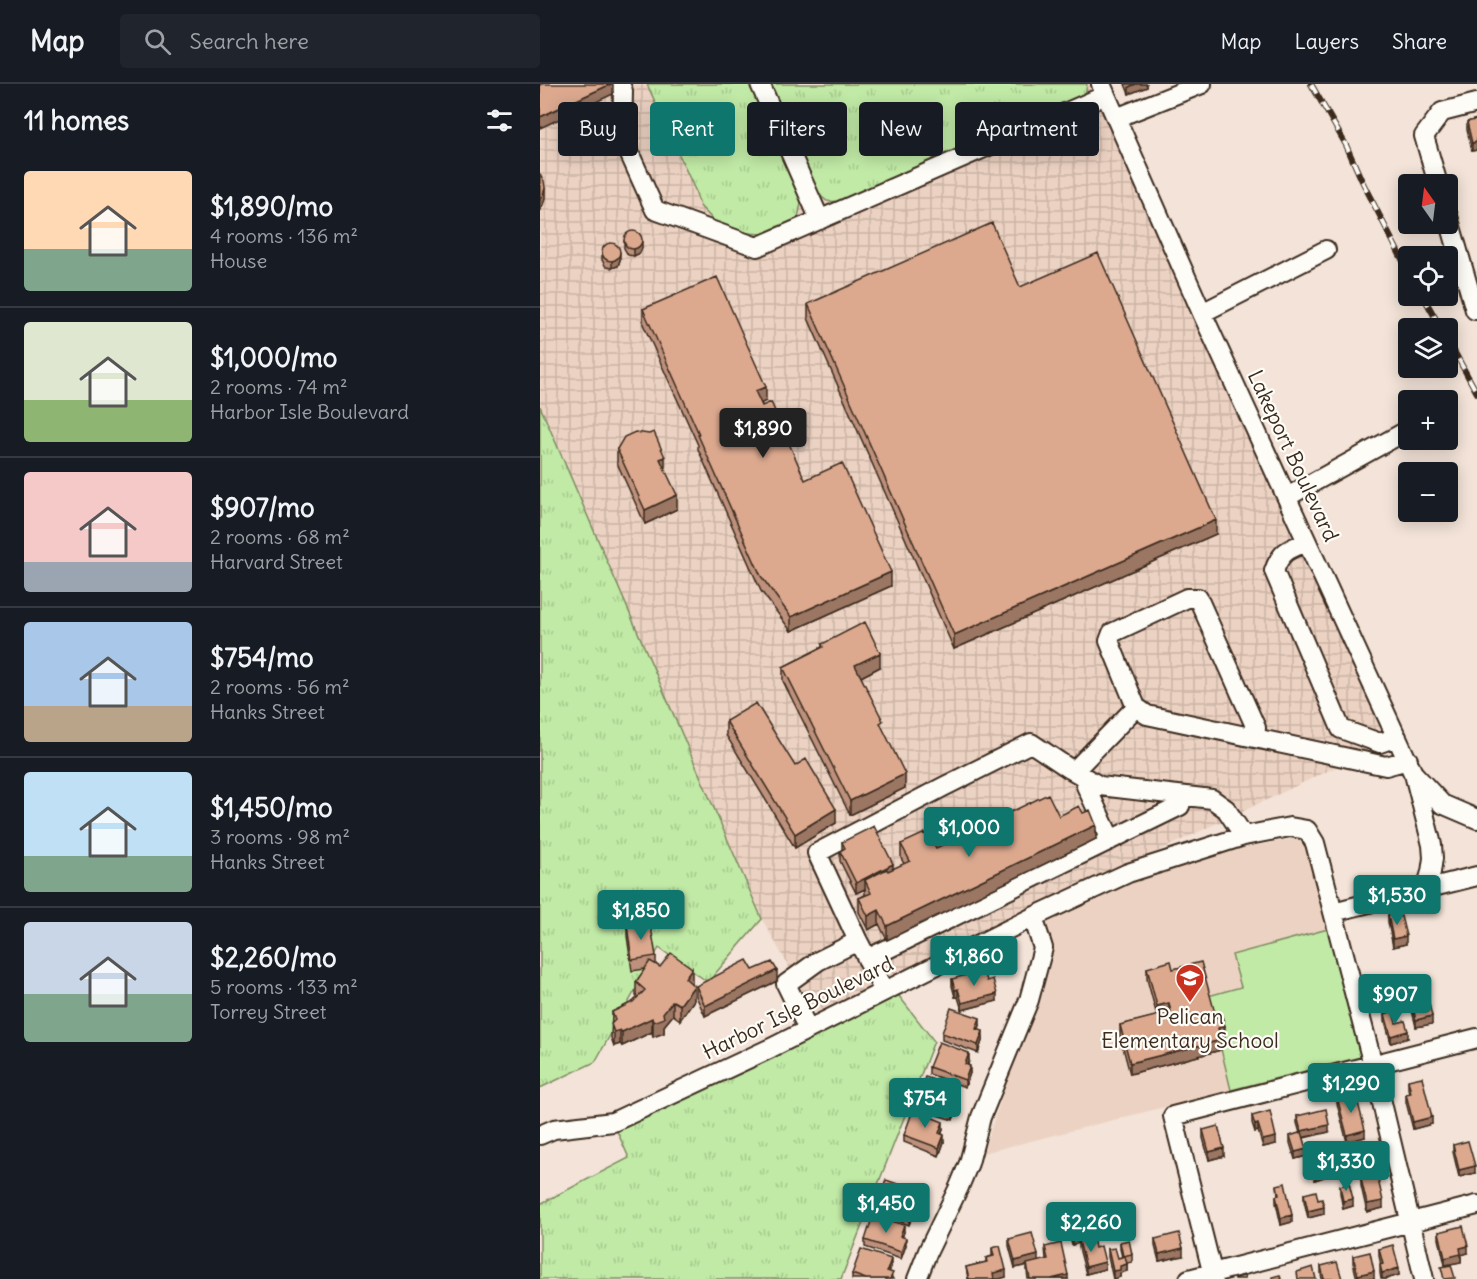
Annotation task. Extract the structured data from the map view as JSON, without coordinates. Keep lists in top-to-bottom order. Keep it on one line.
{"streets":{"street":["Lakeport Boulevard","Harbor Isle Boulevard"]},"places":{"school or university":["Pelican Elementary School"]},"north":"top","page":{"header":"Map","search":"Search here","nav":["Map","Layers","Share"],"heading":"11 homes","chip":["Buy","Rent","Filters","New","Apartment"],"list":[{"name":"$1,890/mo","note":"4 rooms · 136 m² · House"},{"name":"$1,000/mo","note":"2 rooms · 74 m² · Harbor Isle Boulevard"},{"name":"$907/mo","note":"2 rooms · 68 m² · Harvard Street"},{"name":"$754/mo","note":"2 rooms · 56 m² · Hanks Street"},{"name":"$1,450/mo","note":"3 rooms · 98 m² · Hanks Street"},{"name":"$2,260/mo","note":"5 rooms · 133 m² · Torrey Street"}],"map_buttons":["+","−"],"price":["$1,890","$1,000","$1,530","$1,850","$1,860","$907","$1,290","$754","$1,330","$1,450","$2,260"]}}
